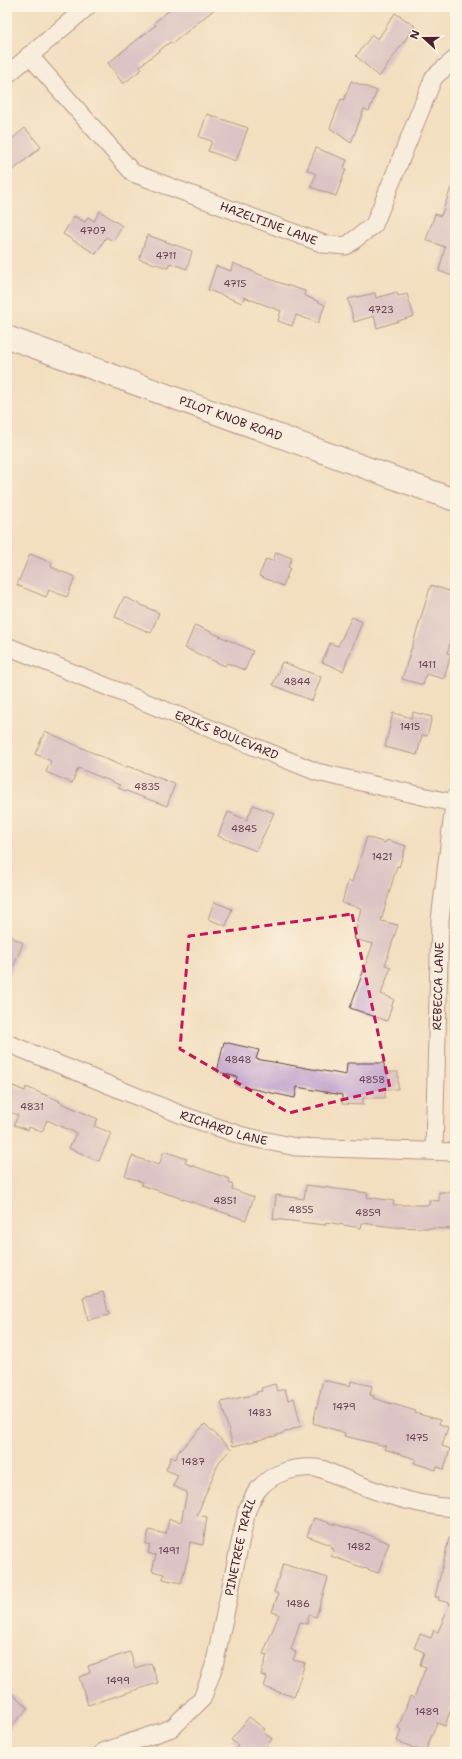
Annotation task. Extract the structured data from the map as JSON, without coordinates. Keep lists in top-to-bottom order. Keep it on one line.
{"streets":{"main road":["PILOT KNOB ROAD"],"street":["HAZELTINE LANE","ERIKS BOULEVARD","REBECCA LANE","RICHARD LANE","PINETREE TRAIL"]},"crossings":[["ERIKS BOULEVARD","REBECCA LANE"],["REBECCA LANE","RICHARD LANE"]],"house_numbers":["4707","4711","4715","4723","1411","4844","1415","4835","4845","1421","4848","4858","4831","4851","4855","4859","1479","1483","1475","1487","1482","1491","1486","1499","1489"],"north":"left"}
